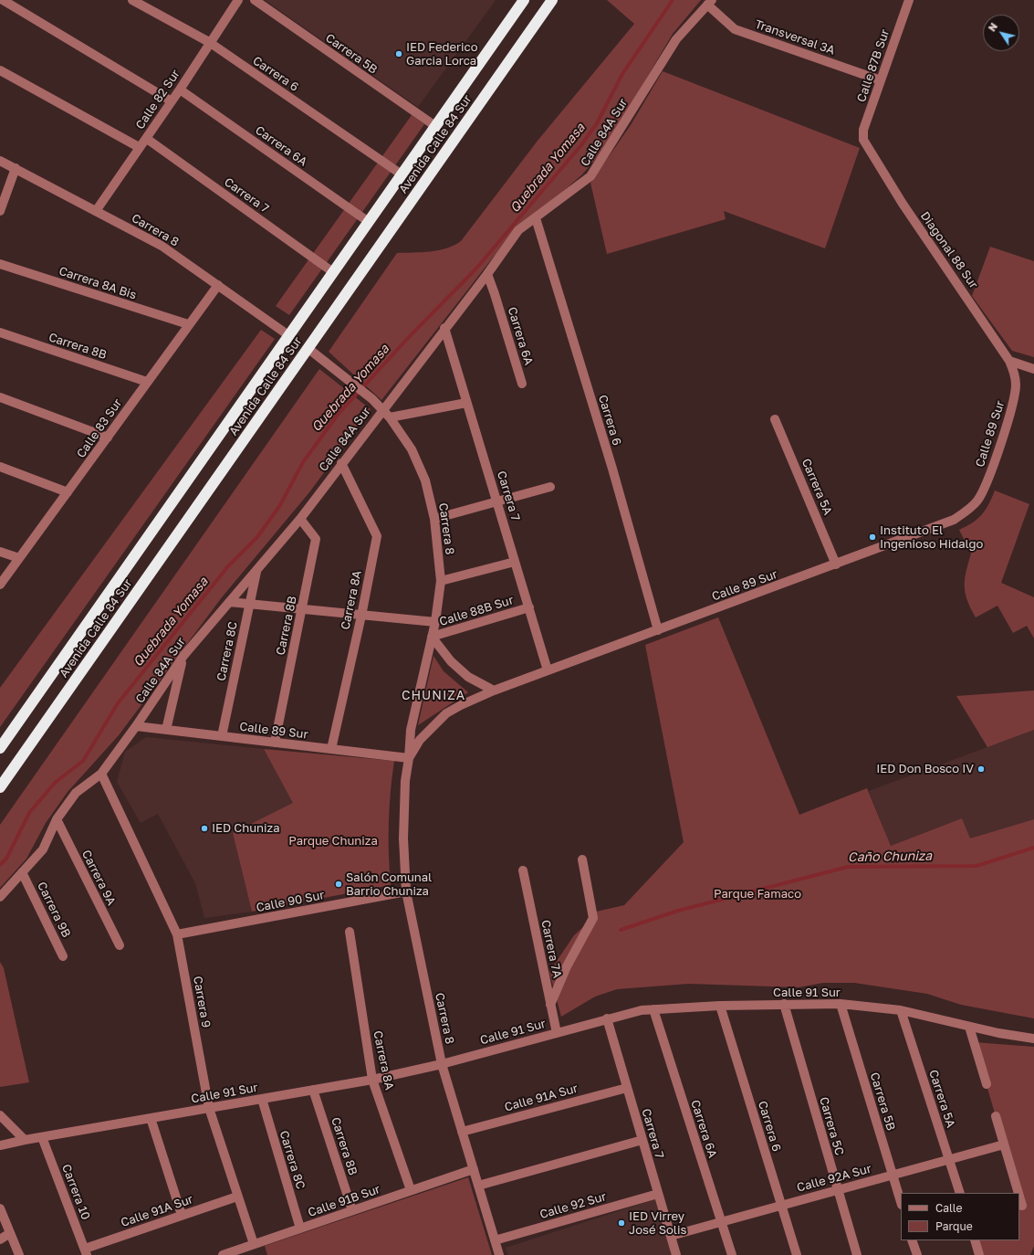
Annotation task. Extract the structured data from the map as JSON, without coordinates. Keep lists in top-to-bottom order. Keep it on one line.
{"streets":{"highway":["Avenida Calle 84 Sur"],"street":["Transversal 3A","Carrera 5B","Calle 87B Sur","Carrera 6","Calle 82 Sur","Calle 84A Sur","Carrera 6A","Carrera 7","Carrera 8","Diagonal 88 Sur","Carrera 8A Bis","Carrera 8B","Calle 83 Sur","Calle 89 Sur","Carrera 5A","Carrera 8A","Calle 88B Sur","Carrera 8C","Carrera 9A","Calle 90 Sur","Carrera 9B","Carrera 7A","Calle 91 Sur","Carrera 9","Calle 91A Sur","Carrera 5C","Calle 92A Sur","Carrera 10","Calle 91B Sur","Calle 92 Sur"]},"crossings":[["Transversal 3A","Calle 87B Sur"],["Transversal 3A","Calle 84A Sur"],["Carrera 5B","Avenida Calle 84 Sur"],["Carrera 5B","Calle 91 Sur"],["Carrera 5B","Calle 92A Sur"],["Calle 87B Sur","Diagonal 88 Sur"],["Carrera 6","Calle 82 Sur"],["Carrera 6","Calle 84A Sur"],["Carrera 6","Avenida Calle 84 Sur"],["Carrera 6","Calle 89 Sur"],["Carrera 6","Calle 91 Sur"],["Carrera 6","Calle 92A Sur"],["Calle 82 Sur","Carrera 6A"],["Calle 82 Sur","Carrera 7"],["Calle 82 Sur","Carrera 8"],["Calle 84A Sur","Carrera 6A"],["Calle 84A Sur","Carrera 7"],["Calle 84A Sur","Carrera 8"],["Calle 84A Sur","Carrera 8B"],["Calle 84A Sur","Calle 89 Sur"],["Calle 84A Sur","Carrera 8A"],["Calle 84A Sur","Calle 88B Sur"],["Calle 84A Sur","Carrera 8C"],["Calle 84A Sur","Carrera 9A"],["Calle 84A Sur","Carrera 9B"],["Calle 84A Sur","Carrera 9"],["Avenida Calle 84 Sur","Carrera 6A"],["Avenida Calle 84 Sur","Carrera 7"],["Avenida Calle 84 Sur","Carrera 8"],["Carrera 6A","Calle 91 Sur"],["Carrera 6A","Calle 92A Sur"],["Carrera 7","Calle 89 Sur"],["Carrera 7","Calle 88B Sur"],["Carrera 7","Calle 91 Sur"],["Carrera 7","Calle 91A Sur"],["Carrera 7","Calle 92A Sur"],["Carrera 7","Calle 92 Sur"],["Carrera 8","Calle 83 Sur"],["Carrera 8","Calle 89 Sur"],["Carrera 8","Calle 88B Sur"],["Carrera 8","Calle 90 Sur"],["Carrera 8","Calle 91 Sur"],["Carrera 8","Calle 91A Sur"],["Carrera 8","Calle 91B Sur"],["Carrera 8","Calle 92 Sur"],["Diagonal 88 Sur","Calle 89 Sur"],["Carrera 8A Bis","Calle 83 Sur"],["Carrera 8B","Calle 83 Sur"],["Carrera 8B","Calle 89 Sur"],["Carrera 8B","Calle 88B Sur"],["Carrera 8B","Calle 91 Sur"],["Carrera 8B","Calle 91B Sur"],["Calle 89 Sur","Carrera 5A"],["Calle 89 Sur","Carrera 8A"],["Calle 89 Sur","Carrera 8C"],["Carrera 5A","Calle 91 Sur"],["Carrera 5A","Calle 92A Sur"],["Carrera 8A","Calle 88B Sur"],["Carrera 8A","Calle 91 Sur"],["Carrera 8A","Calle 91B Sur"],["Calle 88B Sur","Carrera 8C"],["Carrera 8C","Calle 91 Sur"],["Carrera 8C","Calle 91B Sur"],["Calle 90 Sur","Carrera 9"],["Carrera 7A","Calle 91 Sur"],["Calle 91 Sur","Carrera 9"],["Calle 91 Sur","Carrera 5C"],["Calle 91 Sur","Carrera 10"],["Carrera 9","Calle 91A Sur"],["Carrera 9","Calle 91B Sur"],["Calle 91A Sur","Carrera 10"],["Carrera 5C","Calle 92A Sur"]],"districts":["CHUNIZA"],"water":["Quebrada Yomasa","Caño Chuniza"],"parks":["Parque Chuniza","Parque Famaco"],"places":["IED Federico Garcia Lorca","Instituto El Ingenioso Hidalgo","IED Don Bosco IV","IED Chuniza","Salón Comunal Barrio Chuniza","IED Virrey José Solis"],"legend":["Calle","Parque"],"north":"top left"}
